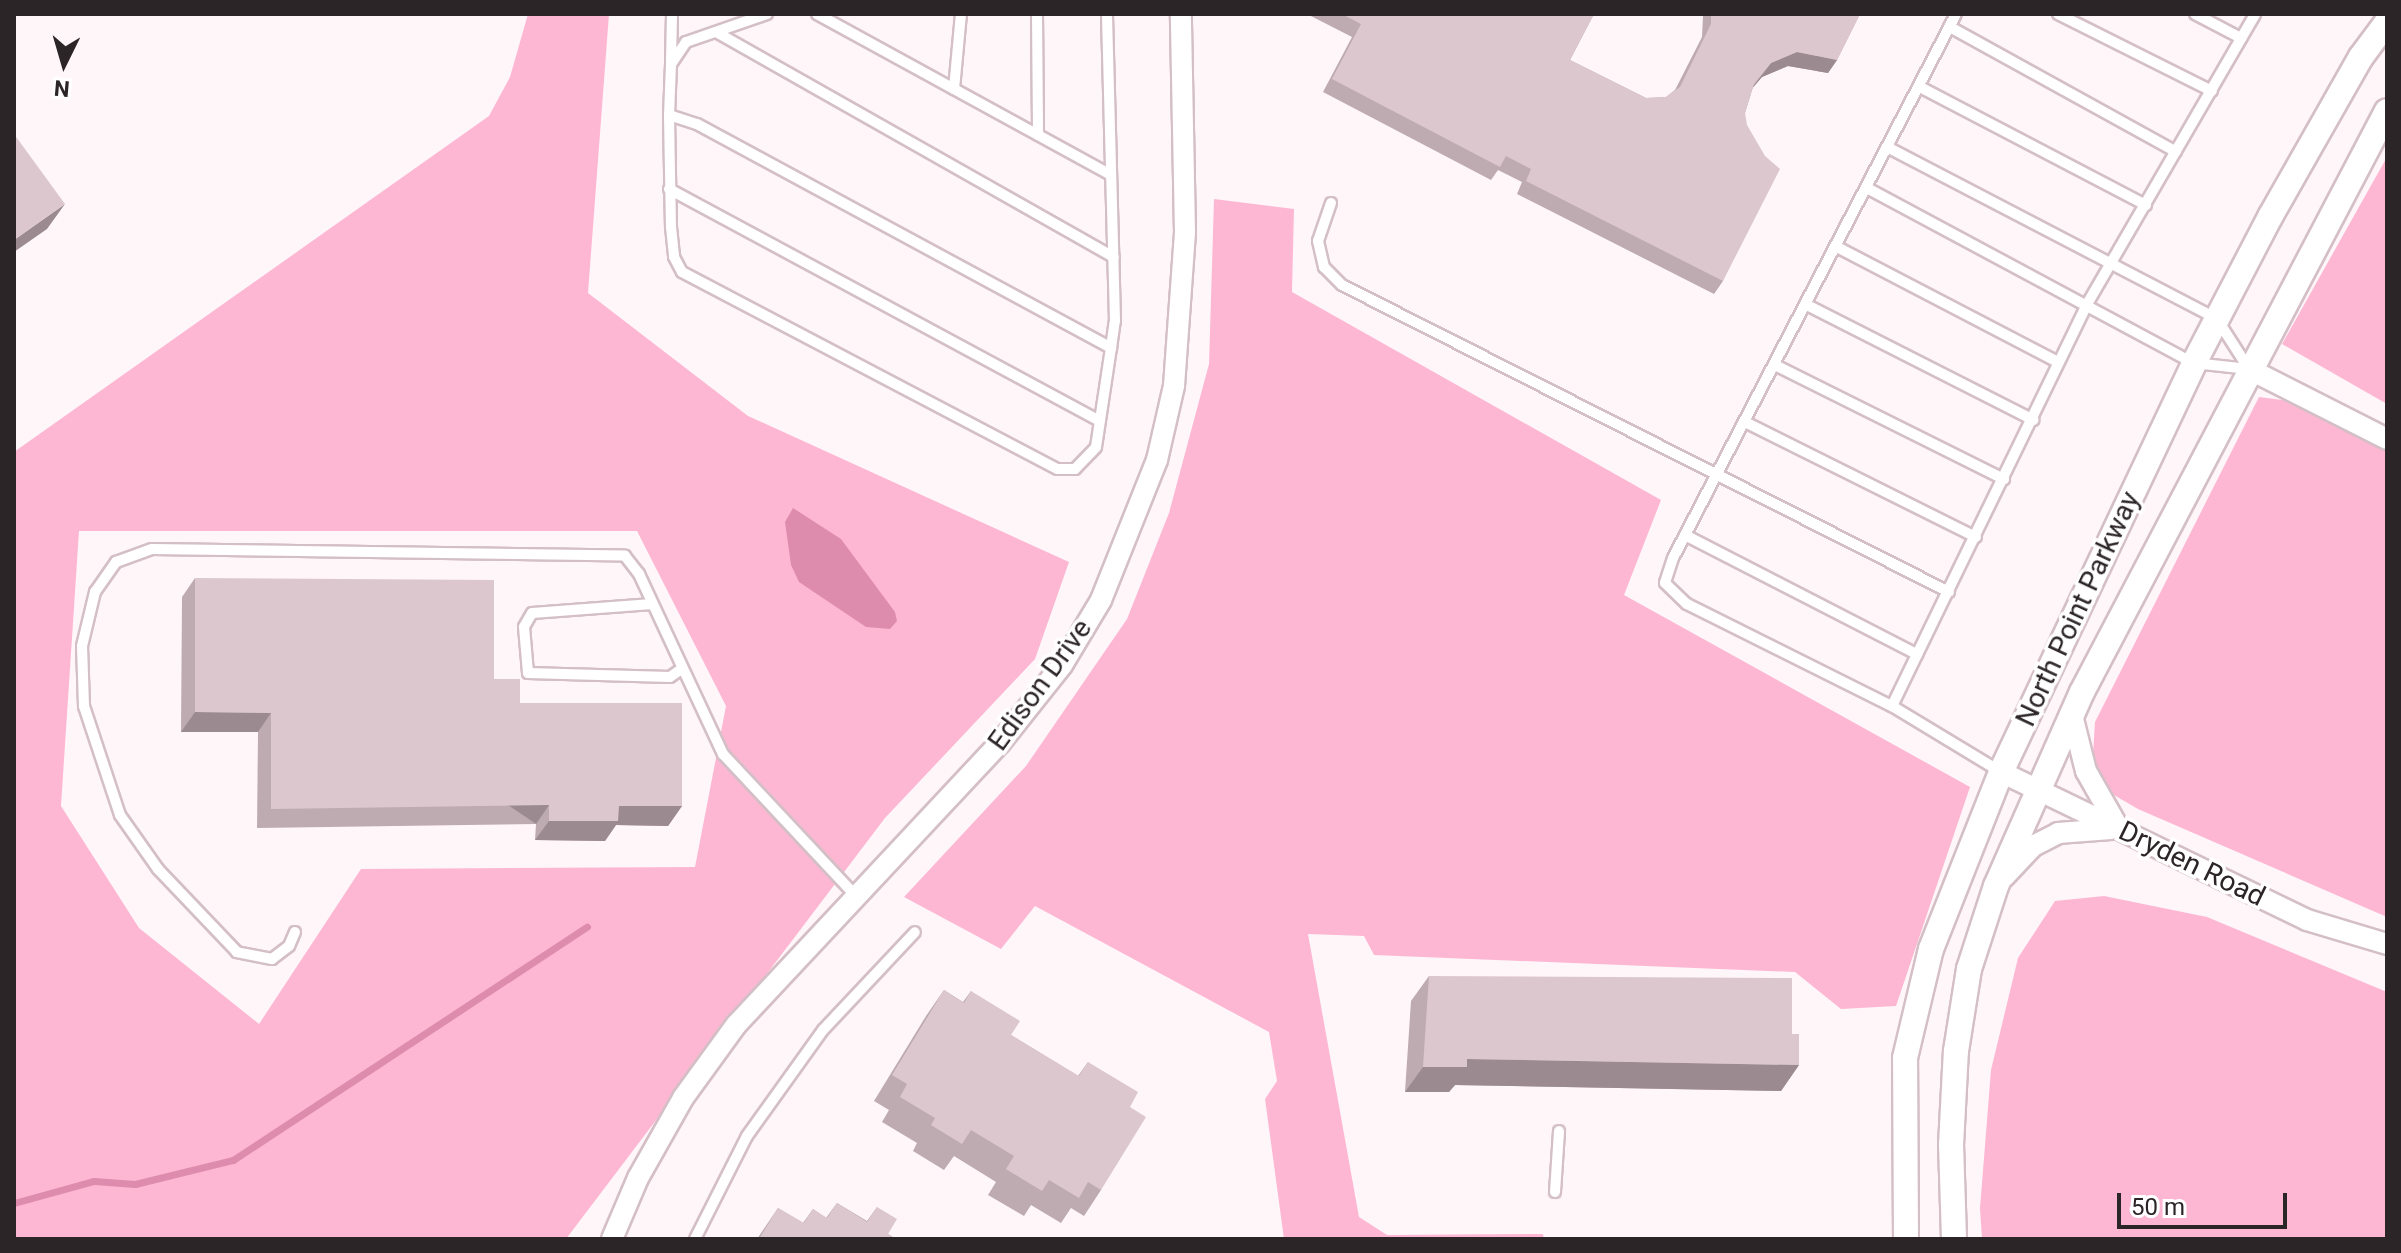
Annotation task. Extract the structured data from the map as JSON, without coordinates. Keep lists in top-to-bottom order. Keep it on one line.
{"streets":{"street":["North Point Parkway","Edison Drive","Dryden Road"]},"crossings":[["North Point Parkway","Dryden Road"]],"scale_bar":"50 m","north":"bottom"}
